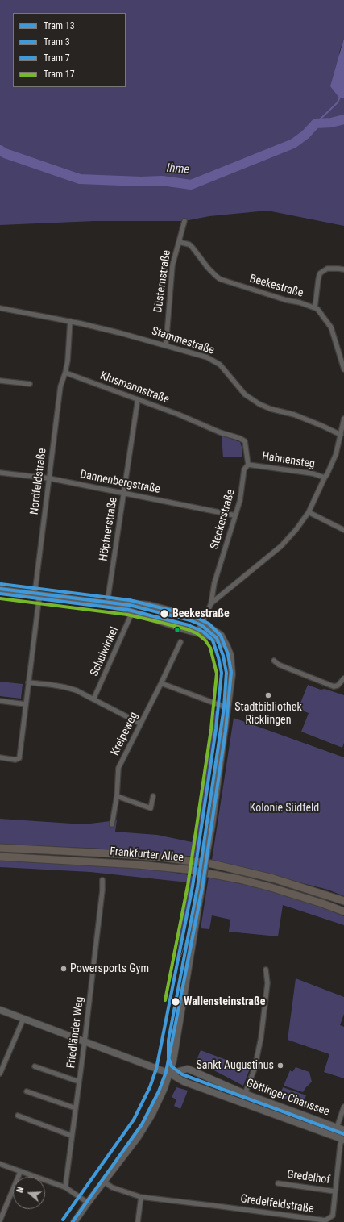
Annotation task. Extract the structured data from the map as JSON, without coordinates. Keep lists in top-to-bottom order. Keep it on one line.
{"streets":{"main road":["Frankfurter Allee"],"street":["Düsternstraße","Beekestraße","Stammestraße","Klusmannstraße","Hahnensteg","Nordfeldstraße","Dannenbergstraße","Steckerstraße","Höpfnerstraße","Schulwinkel","Kreipeweg","Friedländer Weg","Göttinger Chaussee","Gredelhof","Gredelfeldstraße"]},"crossings":[["Düsternstraße","Beekestraße"],["Düsternstraße","Stammestraße"],["Klusmannstraße","Nordfeldstraße"],["Klusmannstraße","Steckerstraße"],["Klusmannstraße","Höpfnerstraße"],["Hahnensteg","Steckerstraße"],["Nordfeldstraße","Dannenbergstraße"],["Dannenbergstraße","Steckerstraße"],["Dannenbergstraße","Höpfnerstraße"],["Friedländer Weg","Göttinger Chaussee"],["Göttinger Chaussee","Gredelfeldstraße"],["Gredelhof","Gredelfeldstraße"]],"water":["Ihme"],"parks":["Kolonie Südfeld"],"places":["Beekestraße","Stadtbibliothek Ricklingen","Powersports Gym","Wallensteinstraße","Sankt Augustinus"],"lines":["tram line 7","tram line 13","tram line 3","tram line 17"],"legend":["Tram 13","Tram 3","Tram 7","Tram 17"],"north":"left"}
